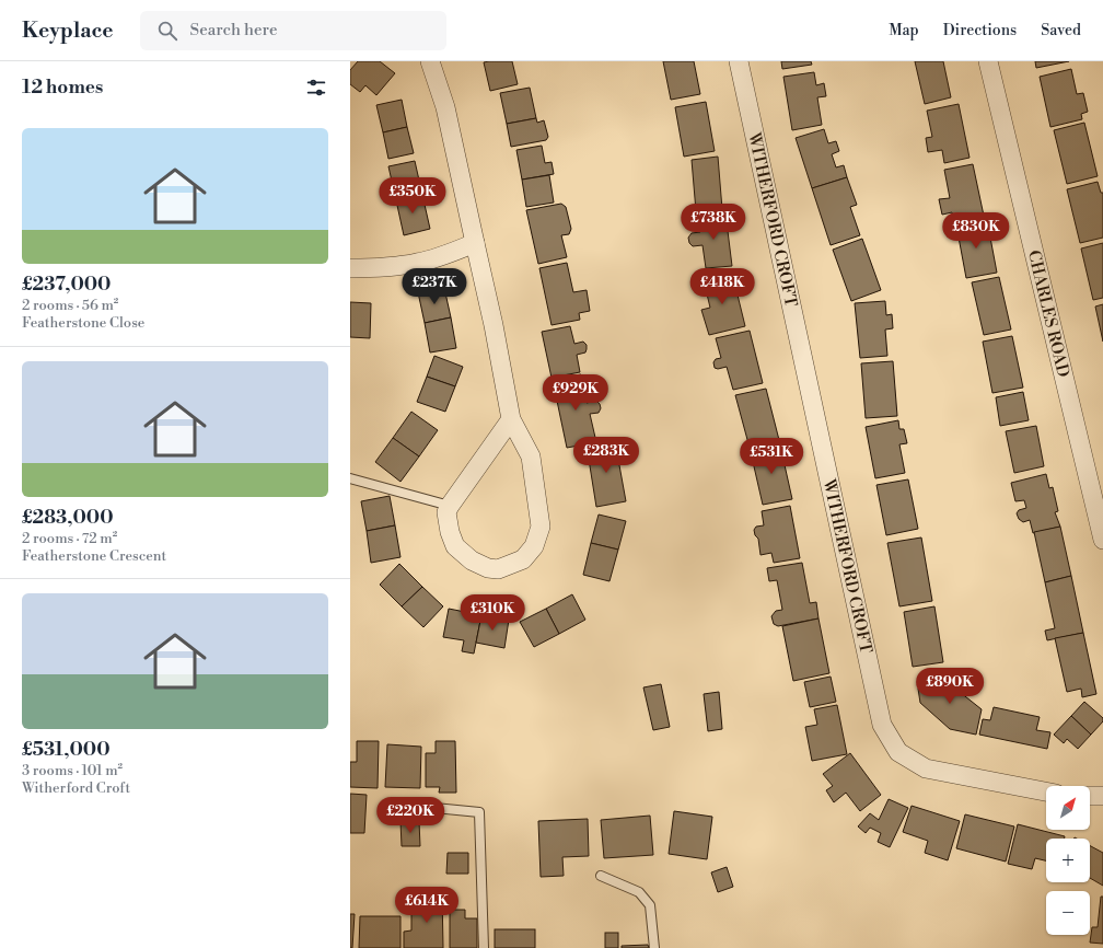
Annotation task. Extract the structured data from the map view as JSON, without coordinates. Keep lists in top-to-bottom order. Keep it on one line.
{"streets":{"street":["WITHERFORD CROFT","CHARLES ROAD"]},"north":"top right","page":{"header":"Keyplace","search":"Search here","nav":["Map","Directions","Saved"],"heading":"12 homes","list":[{"name":"£237,000","note":"2 rooms · 56 m² · Featherstone Close"},{"name":"£283,000","note":"2 rooms · 72 m² · Featherstone Crescent"},{"name":"£531,000","note":"3 rooms · 101 m² · Witherford Croft"}],"price":["£350K","£738K","£830K","£237K","£418K","£929K","£283K","£531K","£310K","£890K","£220K","£614K"],"map_buttons":["+","−"]}}
